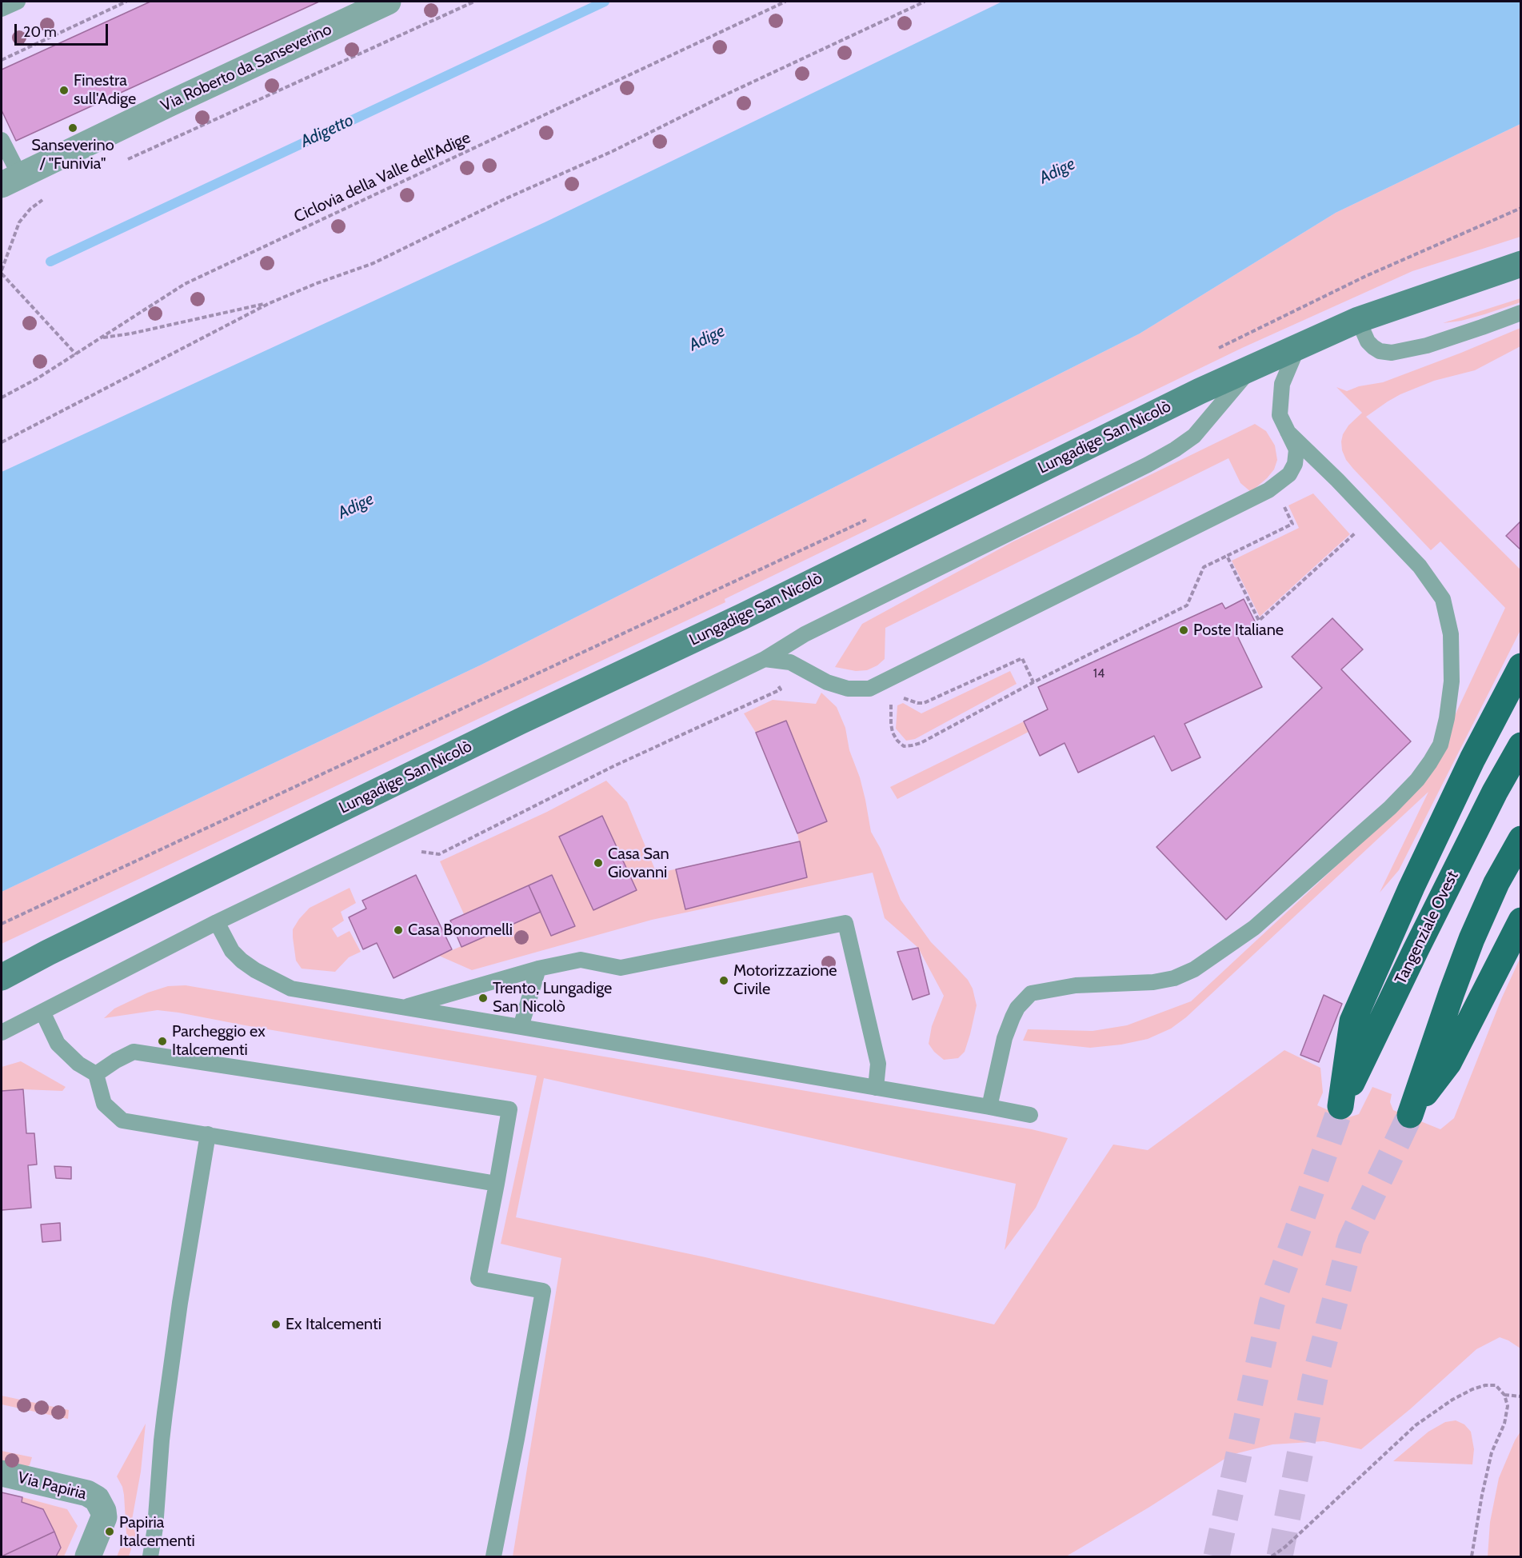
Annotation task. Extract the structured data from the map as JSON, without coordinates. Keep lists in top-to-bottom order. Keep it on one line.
{"streets":{"highway":["Tangenziale Ovest"],"main road":["Lungadige San Nicolò"],"street":["Via Roberto da Sanseverino","Via Papiria"],"path":["Ciclovia della Valle dell'Adige"]},"water":["Adigetto","Adige"],"places":["Finestra sull'Adige","Sanseverino / \"Funivia\"","Poste Italiane","Casa San Giovanni","Casa Bonomelli","Motorizzazione Civile","Trento, Lungadige San Nicolò","Parcheggio ex Italcementi","Ex Italcementi","Papiria Italcementi"],"house_numbers":["14"],"scale_bar":"20 m"}
